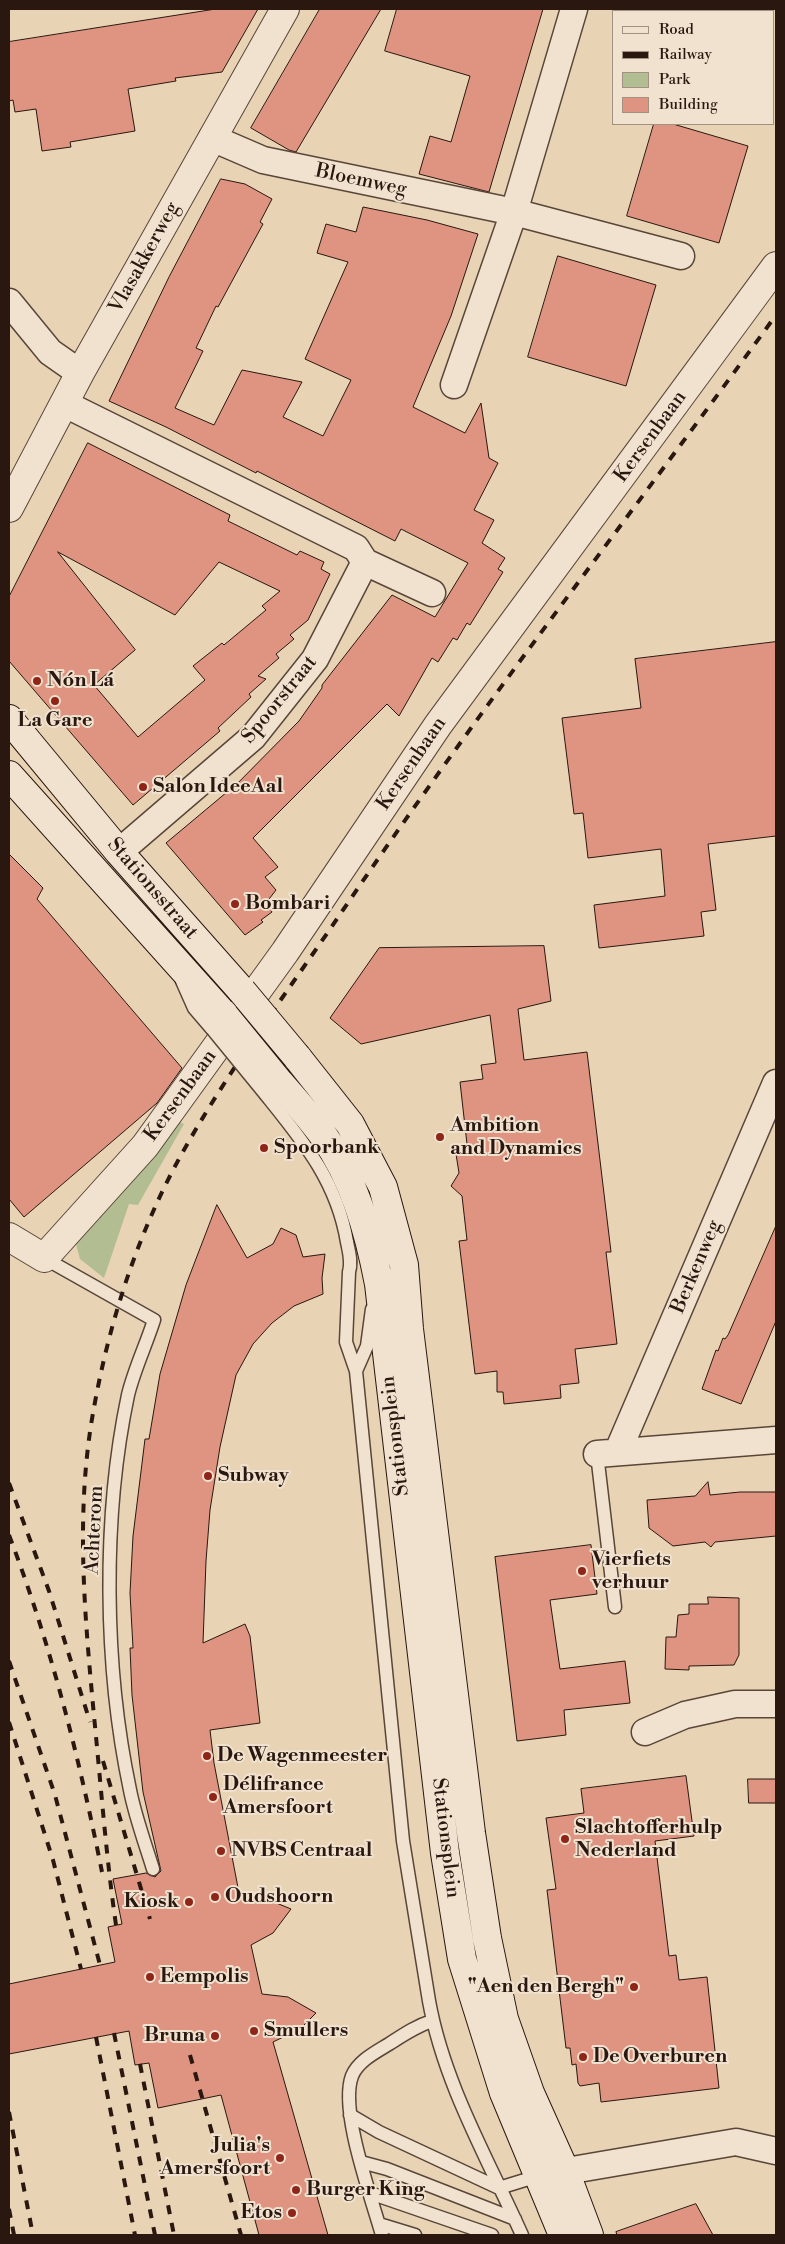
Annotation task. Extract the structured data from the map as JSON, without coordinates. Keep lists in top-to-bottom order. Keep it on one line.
{"streets":{"main road":["Vlasakkerweg","Kersenbaan","Stationsstraat","Stationsplein"],"street":["Bloemweg","Spoorstraat","Berkenweg"],"lane":["Achterom"]},"crossings":[["Bloemweg","Vlasakkerweg"],["Kersenbaan","Achterom"],["Spoorstraat","Stationsstraat"],["Stationsstraat","Stationsplein"]],"places":["Nón Lá","La Gare","Salon IdeeAal","Bombari","Ambition and Dynamics","Spoorbank","Subway","Vierfiets verhuur","De Wagenmeester","Délifrance Amersfoort","Slachtofferhulp Nederland","NVBS Centraal","Oudshoorn","Kiosk","Eempolis","\"Aen den Bergh\"","Smullers","Bruna","De Overburen","Julia's Amersfoort","Burger King","Etos"],"legend":["Road","Railway","Park","Building"]}
